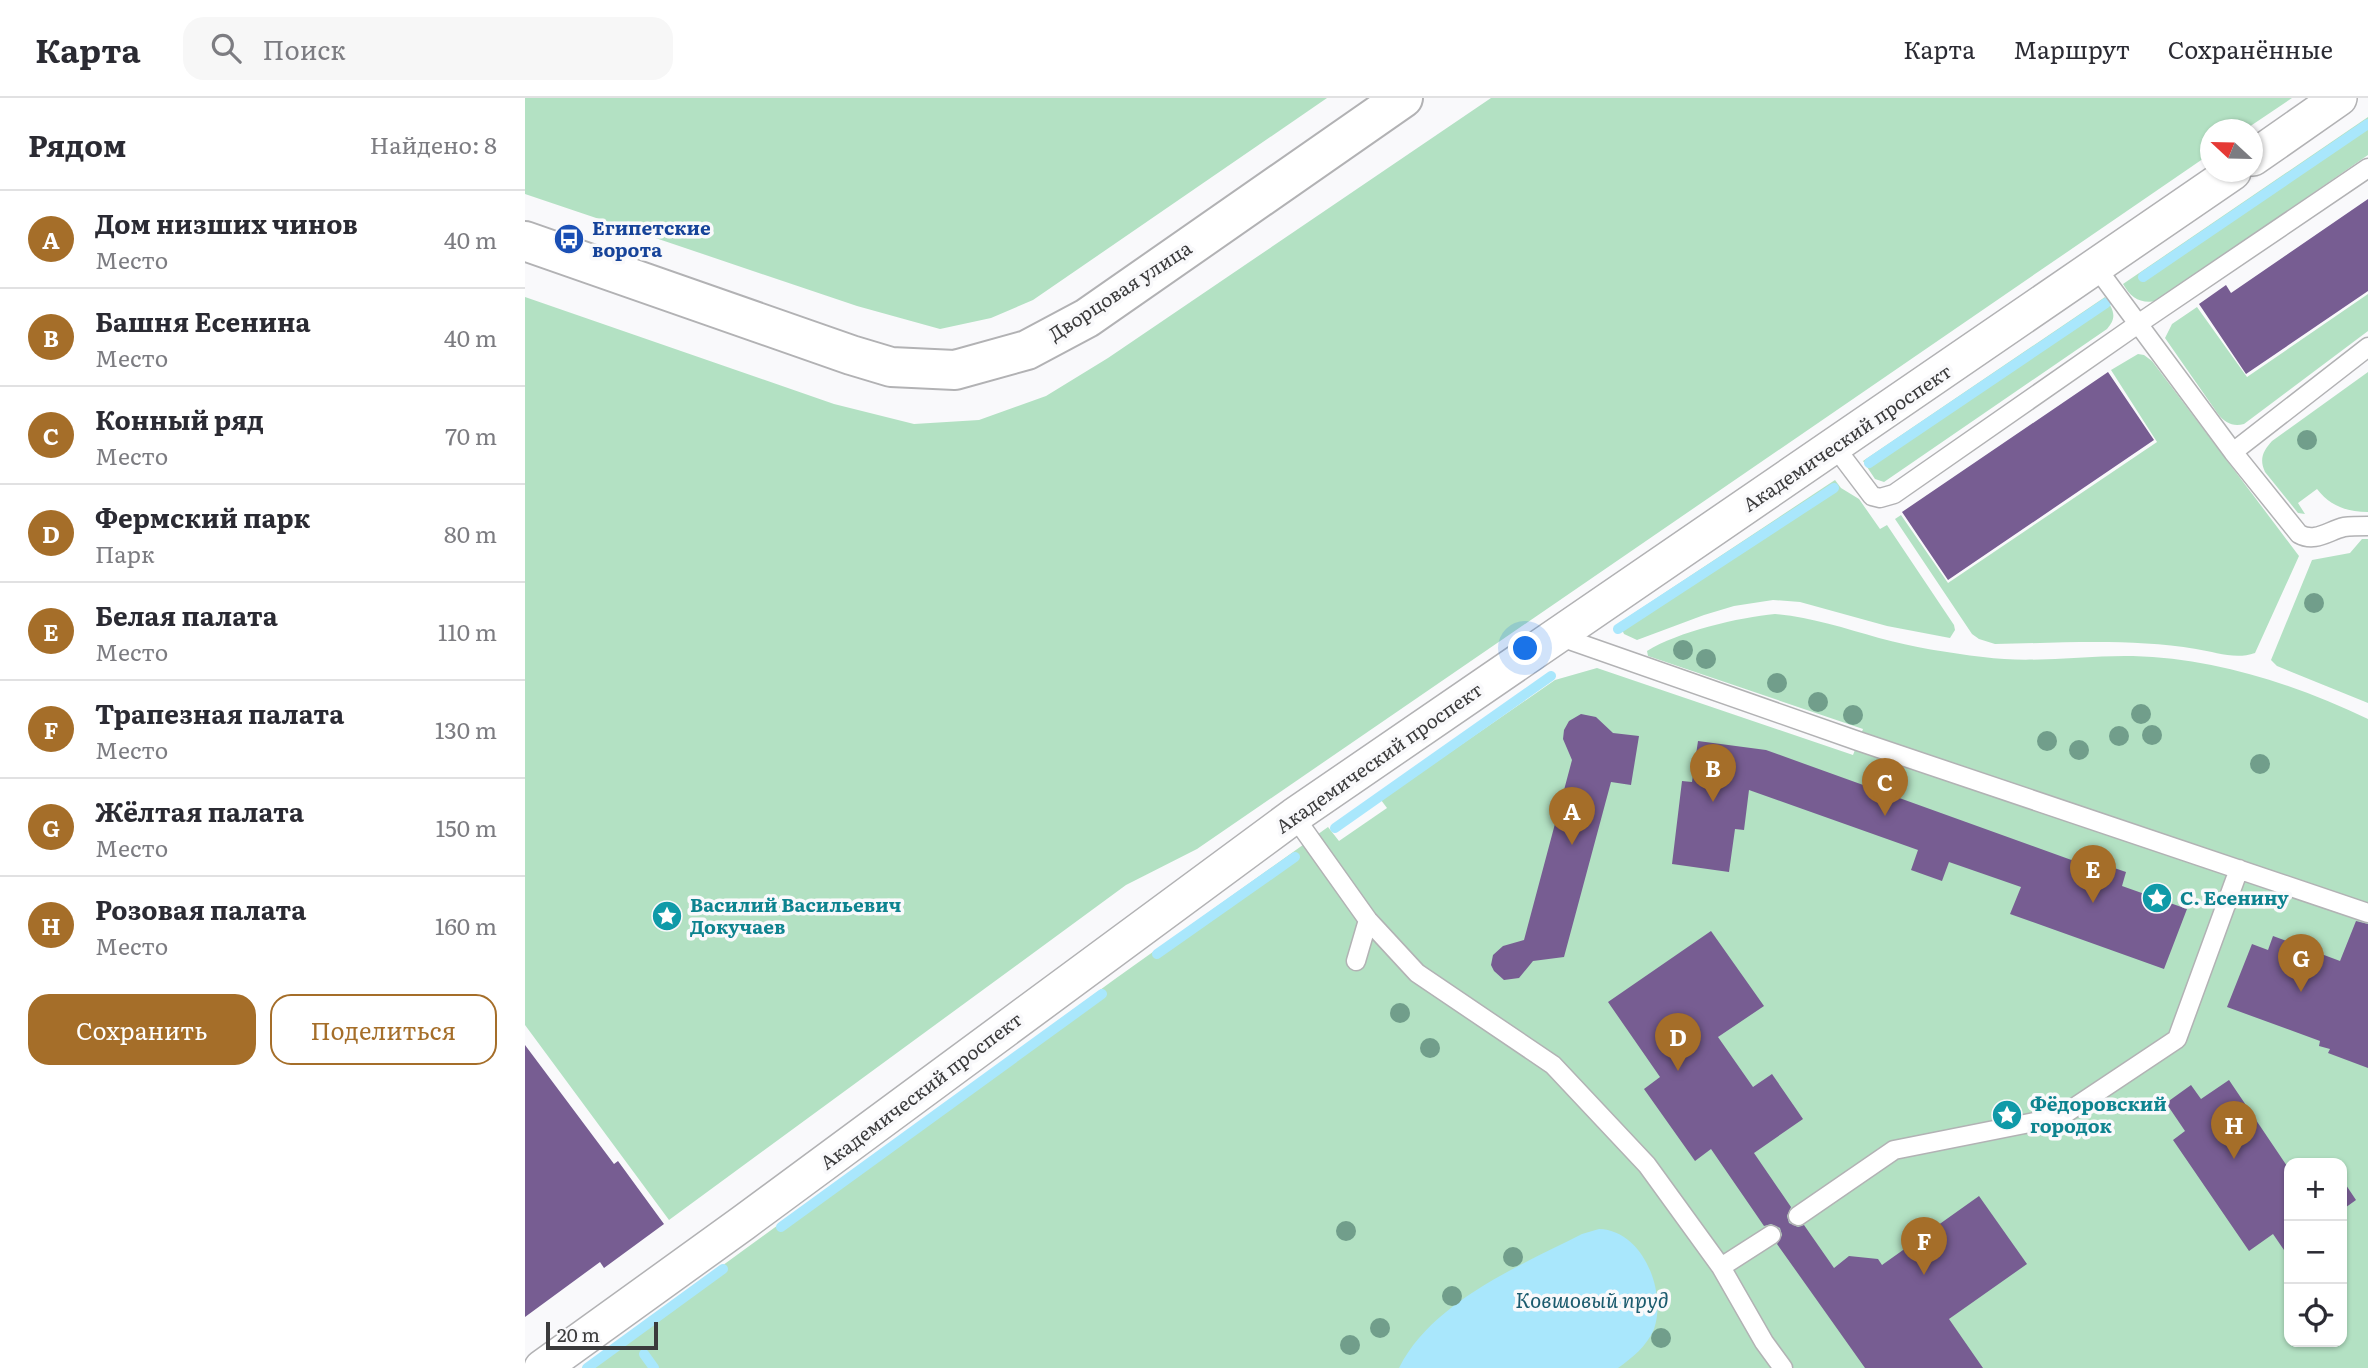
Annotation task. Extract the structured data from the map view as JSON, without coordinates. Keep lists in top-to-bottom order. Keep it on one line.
{"streets":{"main road":["Дворцовая улица"],"street":["Академический проспект"]},"water":["Ковшовый пруд"],"places":{"bus stop":["Египетские ворота"],"place":["С. Есенину","Василий Васильевич Докучаев","Фёдоровский городок"]},"scale_bar":"20 m","north":"left","page":{"header":"Карта","search":"Поиск","nav":["Карта","Маршрут","Сохранённые"],"heading":["Рядом","Найдено: 8"],"list":[{"mark":"A","name":"Дом низших чинов","note":"Место","value":"40 m"},{"mark":"B","name":"Башня Есенина","note":"Место","value":"40 m"},{"mark":"C","name":"Конный ряд","note":"Место","value":"70 m"},{"mark":"D","name":"Фермский парк","note":"Парк","value":"80 m"},{"mark":"E","name":"Белая палата","note":"Место","value":"110 m"},{"mark":"F","name":"Трапезная палата","note":"Место","value":"130 m"},{"mark":"G","name":"Жёлтая палата","note":"Место","value":"150 m"},{"mark":"H","name":"Розовая палата","note":"Место","value":"160 m"}],"pins":["B","C","A","E","G","D","H","F"],"buttons":["Сохранить","Поделиться"],"map_buttons":["+","−"],"scale":"20 m"}}
